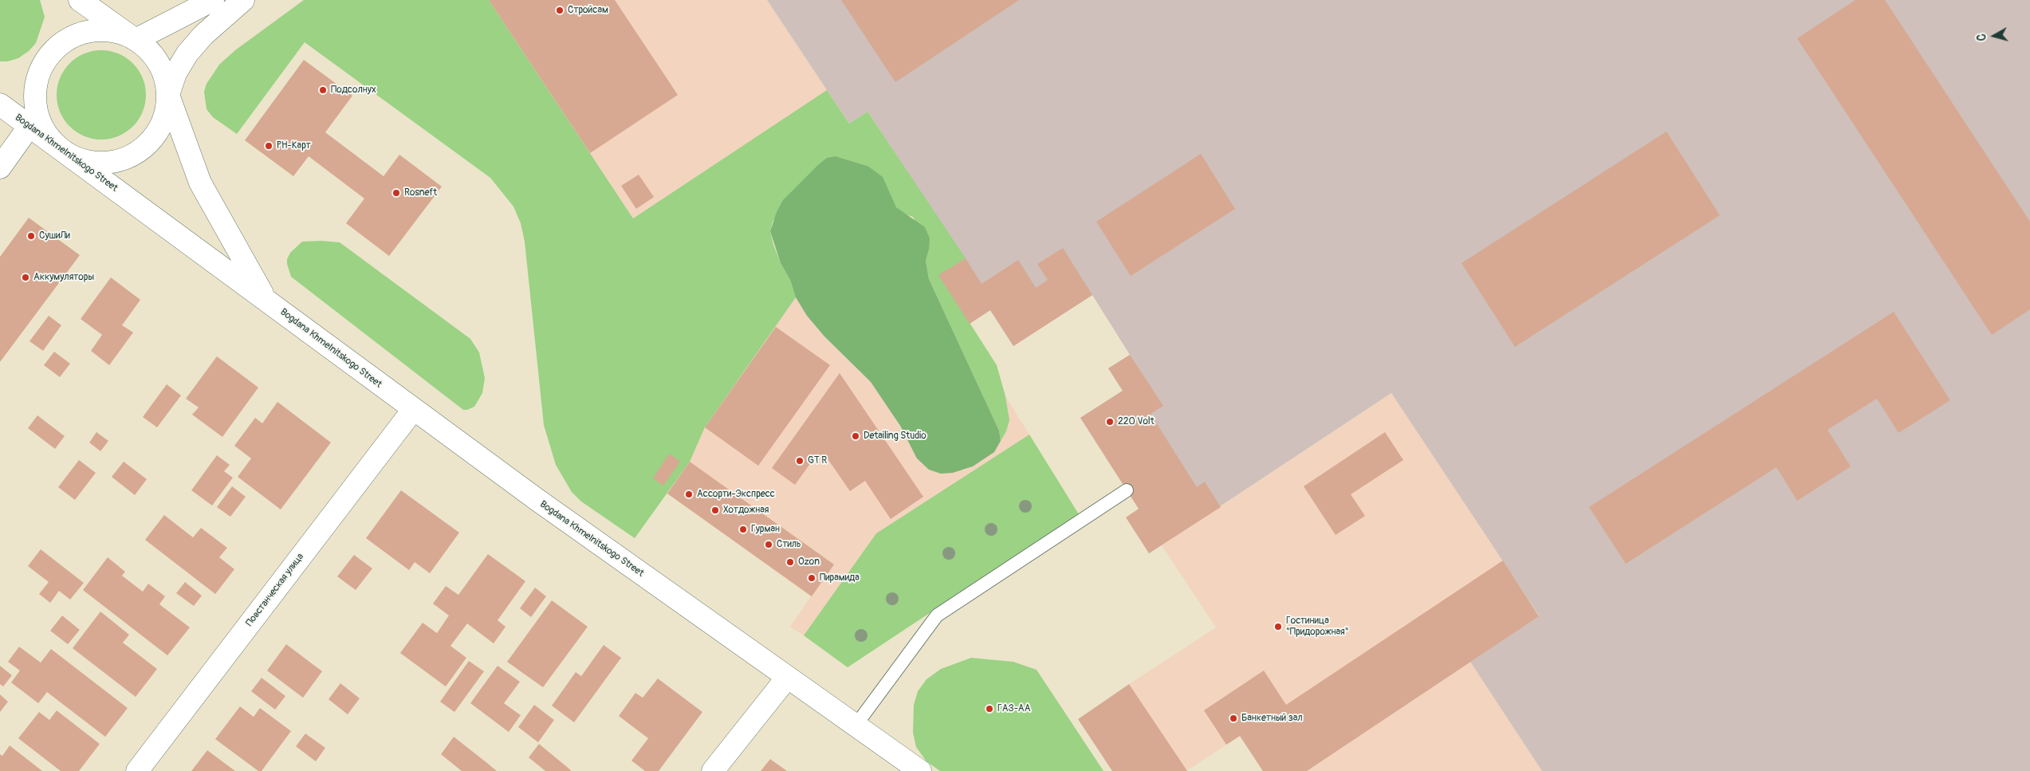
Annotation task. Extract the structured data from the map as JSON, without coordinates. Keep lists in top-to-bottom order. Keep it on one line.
{"streets":{"main road":["Bogdana Khmelnitskogo Street","Повстанческая улица"]},"crossings":[["Bogdana Khmelnitskogo Street","Повстанческая улица"]],"places":["Стройсам","Подсолнух","РН-Карт","Rosneft","СушиЛи","Аккумуляторы","220 Volt","Detailing Studio","GT R","Ассорти-Экспресс","Хотдожная","Гурман","Стиль","Ozon","Пирамида","Гостиница \"Придорожная\"","ГАЗ-АА","Банкетный зал"],"north":"left"}
